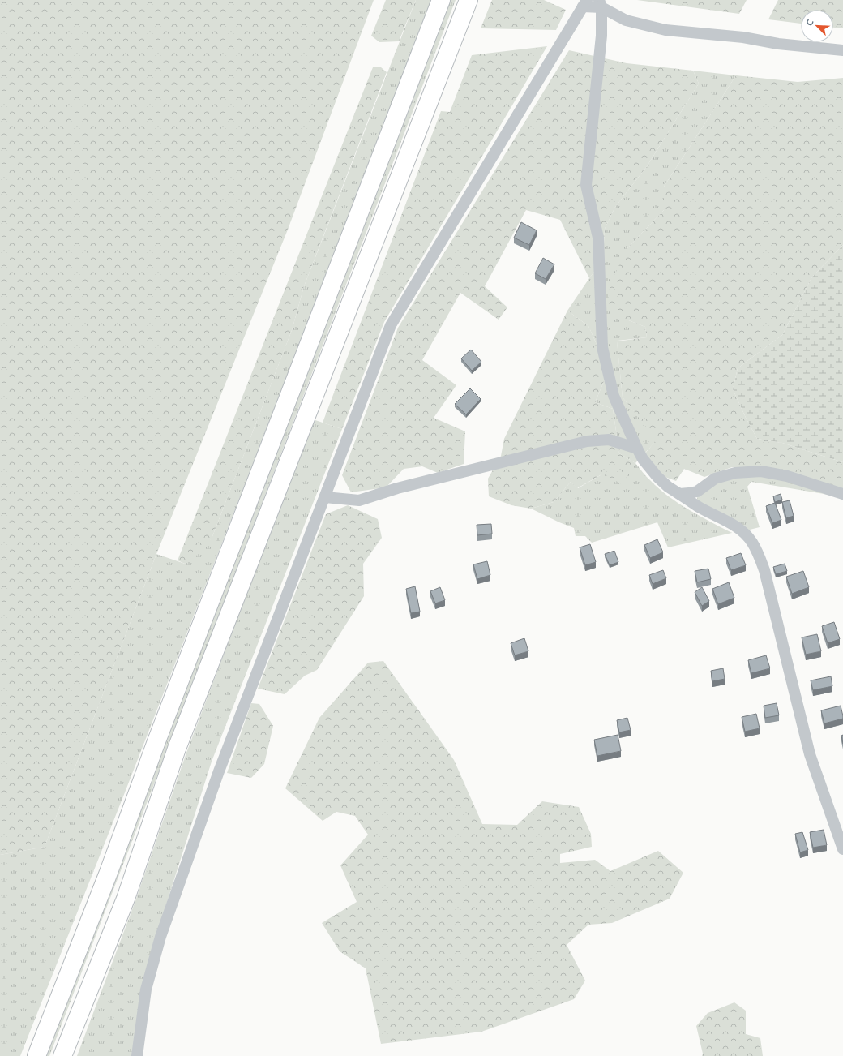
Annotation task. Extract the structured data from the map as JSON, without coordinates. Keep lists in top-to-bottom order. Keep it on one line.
{"north":"top left"}
